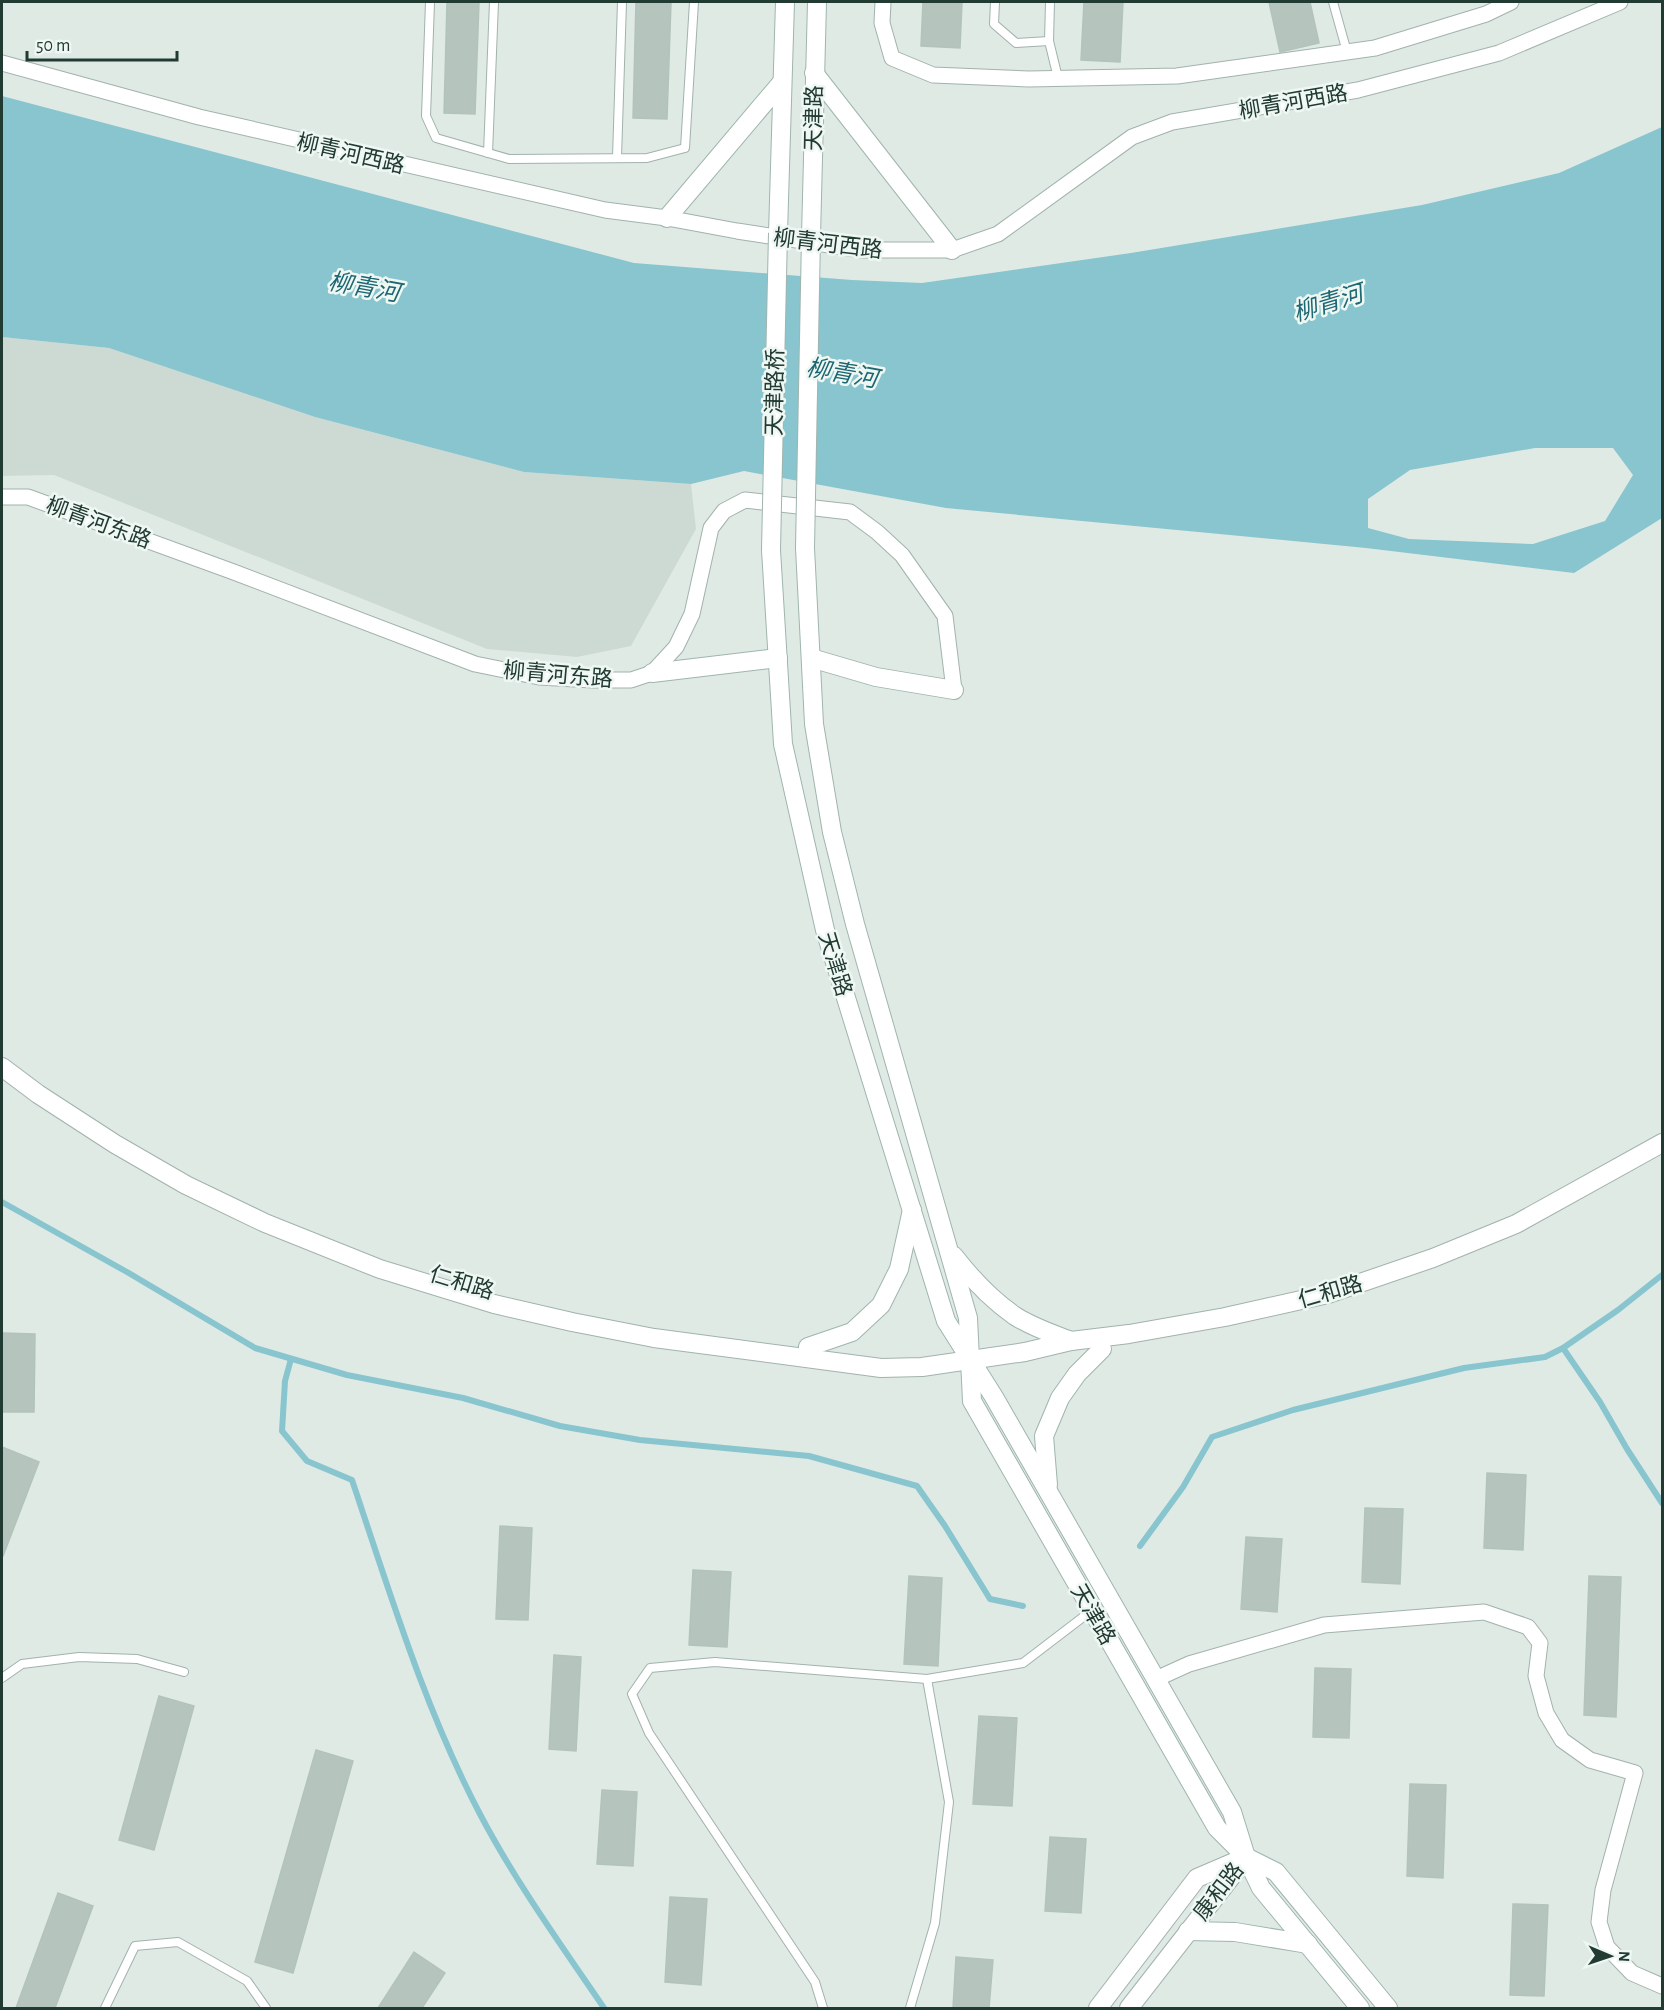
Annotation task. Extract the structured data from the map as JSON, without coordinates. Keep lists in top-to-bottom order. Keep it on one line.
{"streets":{"main road":["天津路","天津路桥","仁和路","康和路"],"street":["柳青河西路","柳青河东路"]},"crossings":[["天津路","天津路桥"],["天津路","仁和路"],["天津路","康和路"]],"water":["柳青河"],"scale_bar":"50 m","north":"right"}
